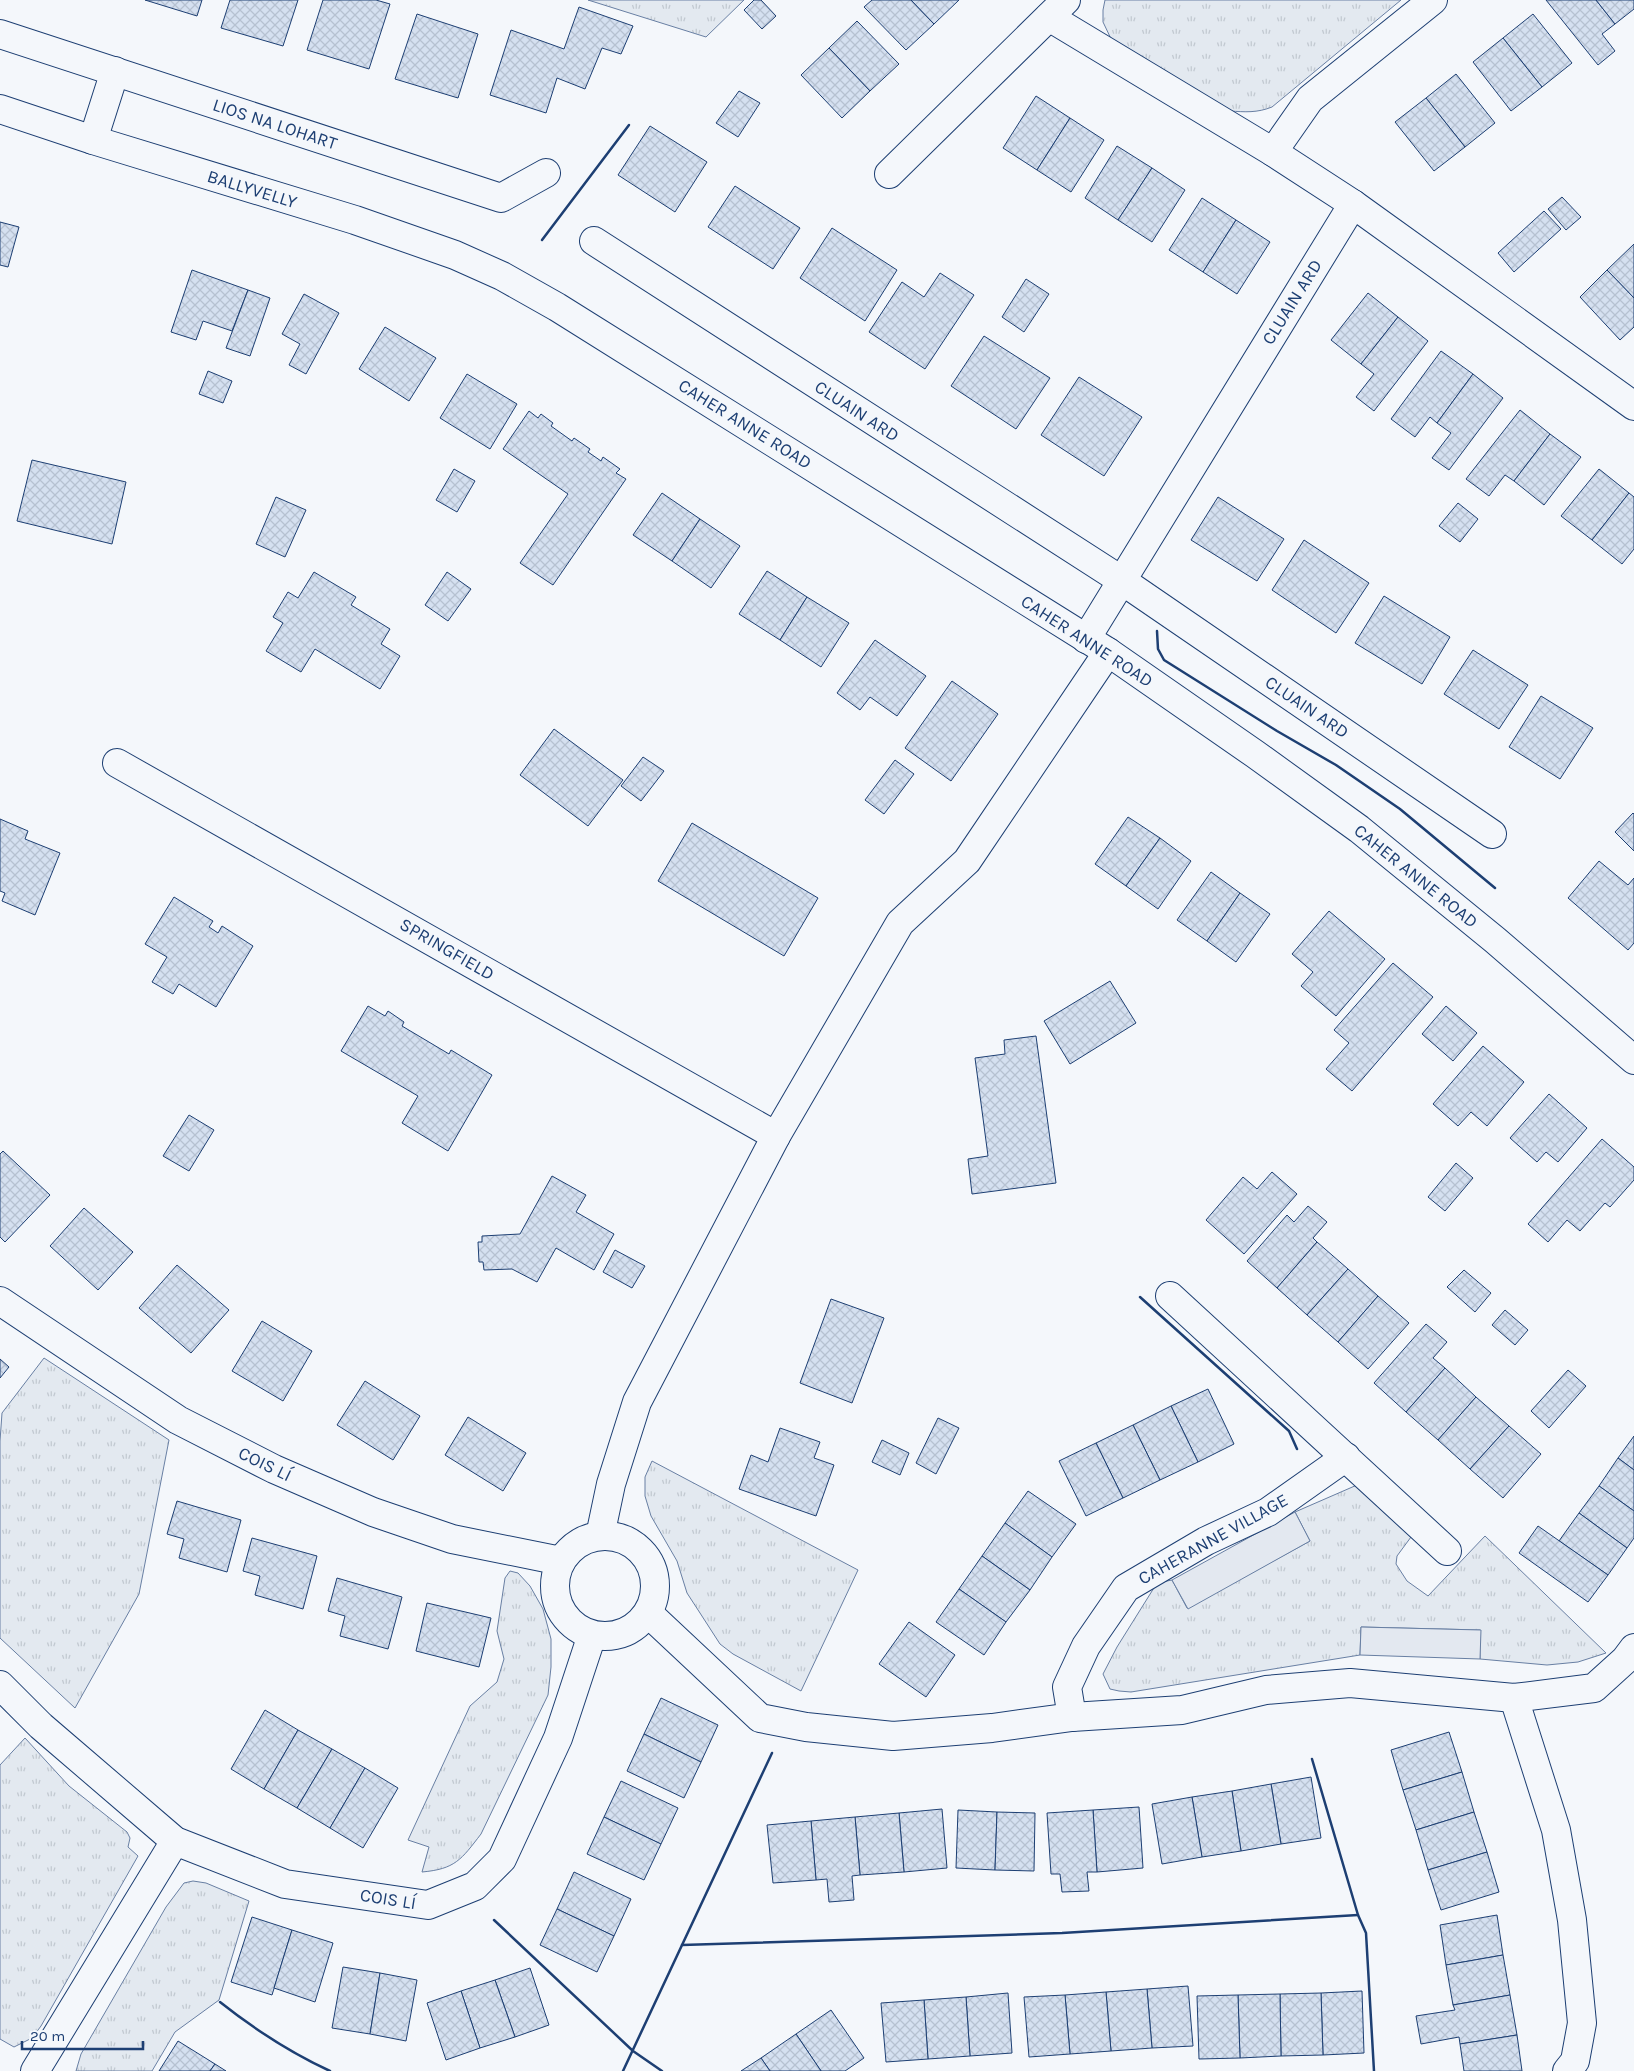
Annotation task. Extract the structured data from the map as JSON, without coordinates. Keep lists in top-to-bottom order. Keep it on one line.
{"streets":{"street":["LIOS NA LOHART","BALLYVELLY","CLUAIN ARD","CAHER ANNE ROAD","SPRINGFIELD","COIS LÍ","CAHERANNE VILLAGE"]},"crossings":[["BALLYVELLY","CAHER ANNE ROAD"],["CLUAIN ARD","CAHER ANNE ROAD"],["CLUAIN ARD","SPRINGFIELD"],["CLUAIN ARD","COIS LÍ"]],"scale_bar":"20 m"}
